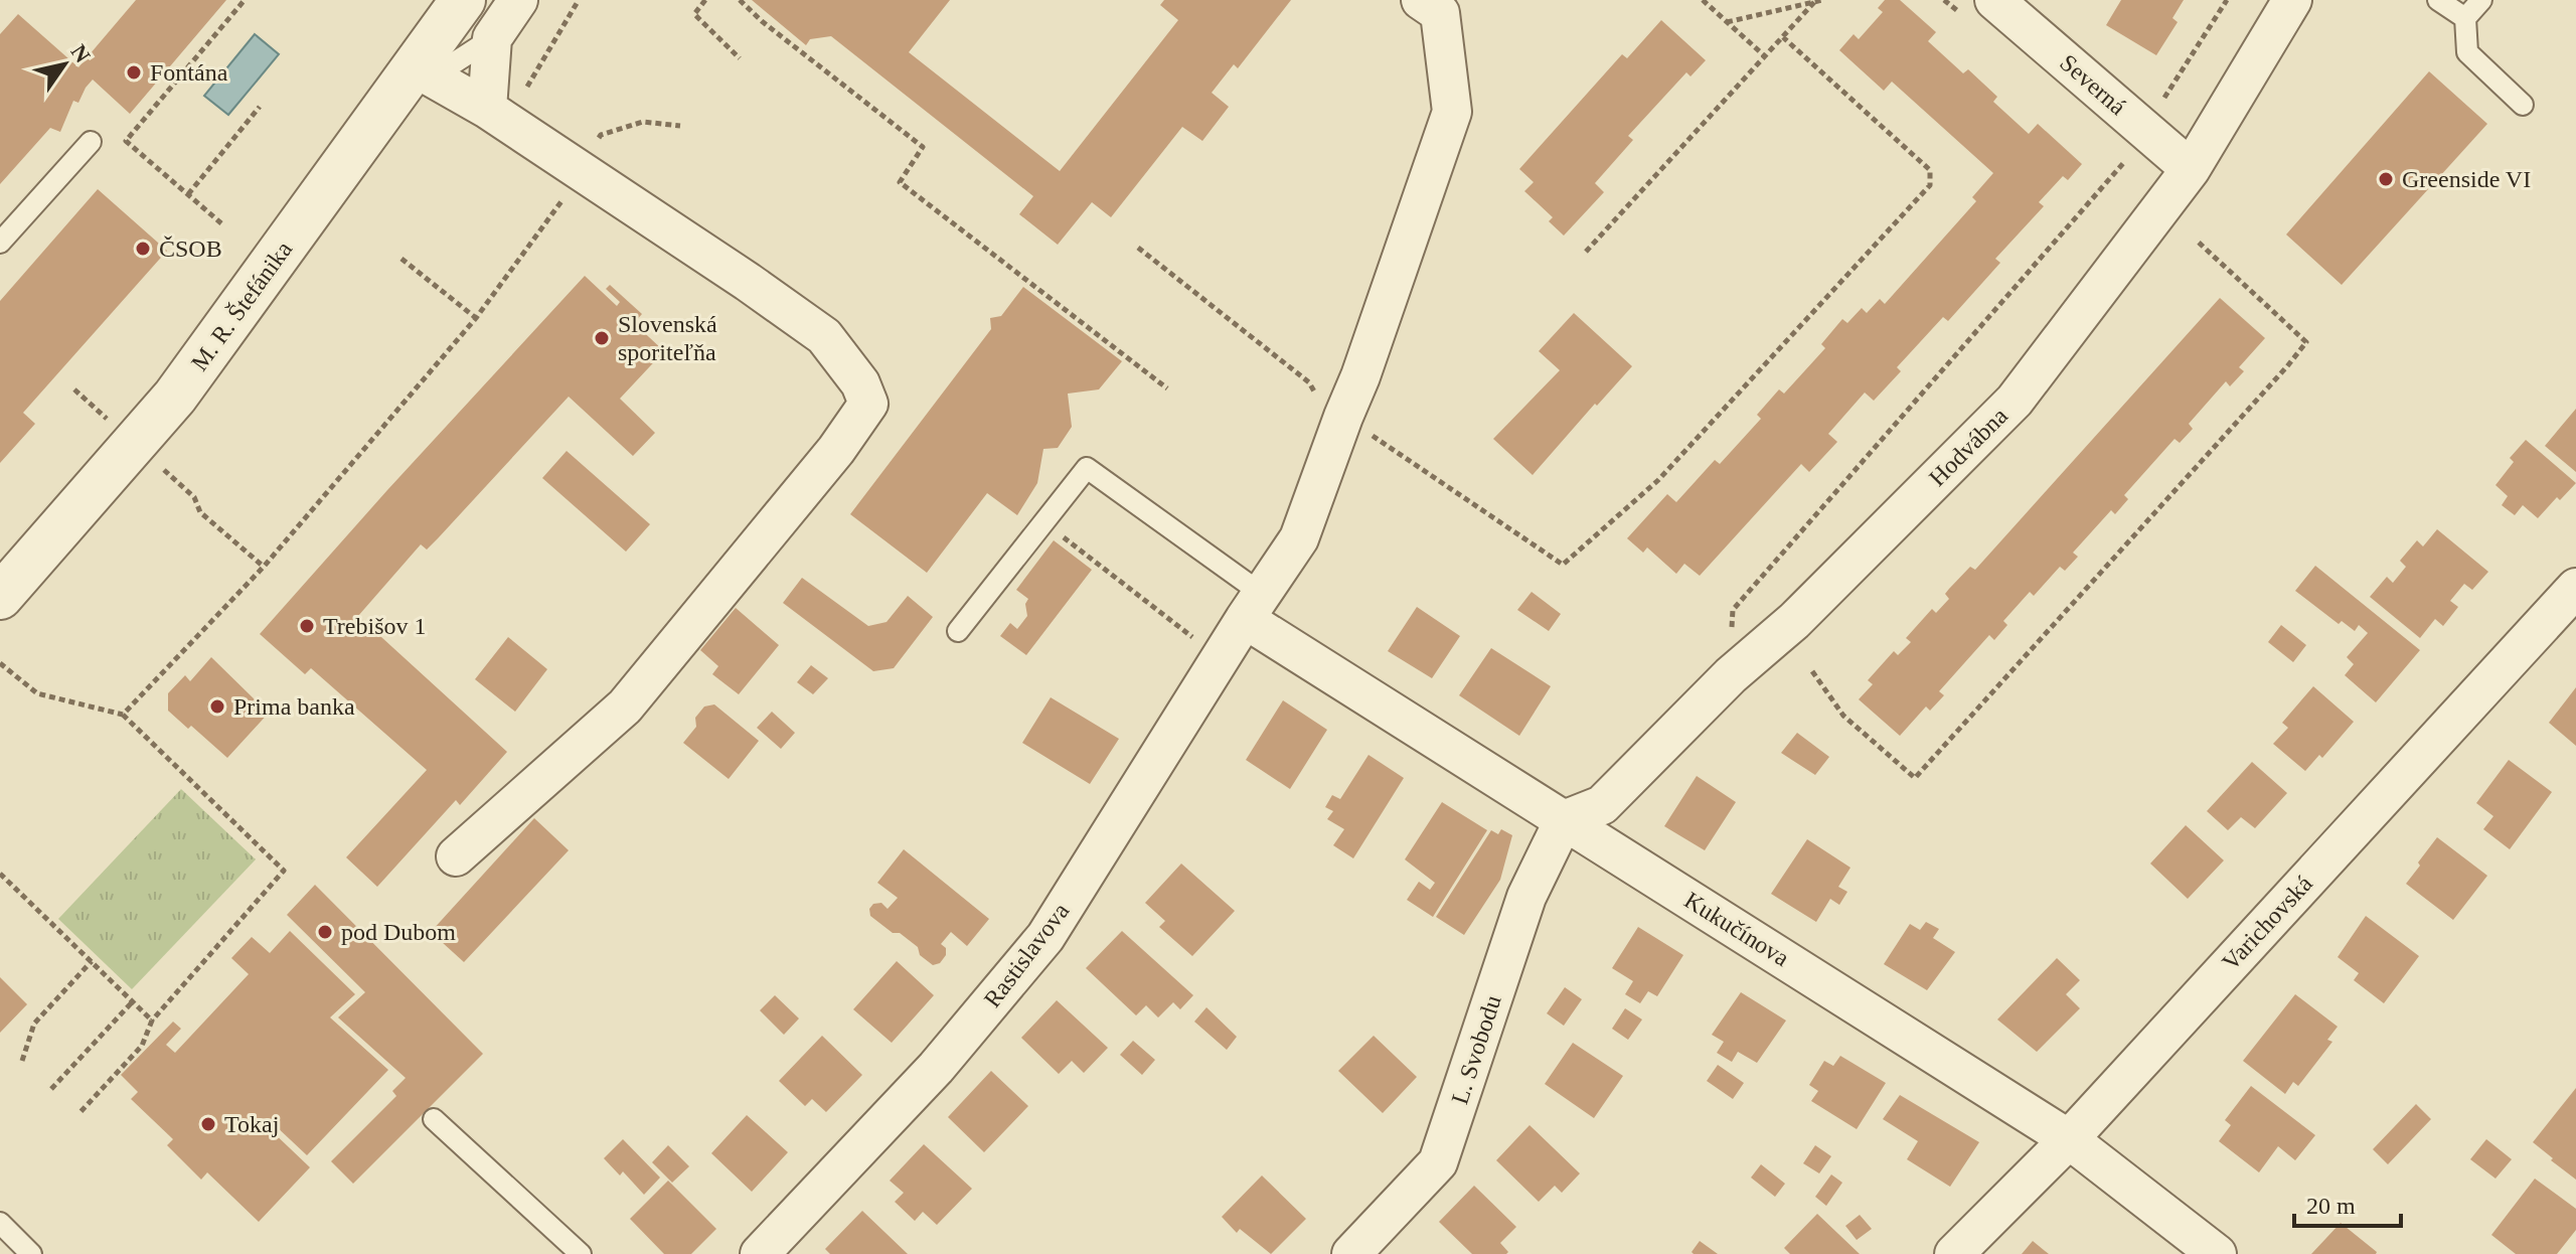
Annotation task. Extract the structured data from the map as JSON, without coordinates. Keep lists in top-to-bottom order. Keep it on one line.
{"streets":{"street":["Severná","M. R. Štefánika","Hodvábna","Varichovská","Kukučínova","Rastislavova","L. Svobodu"]},"crossings":[["Severná","Hodvábna"],["Hodvábna","Kukučínova"],["Hodvábna","L. Svobodu"],["Varichovská","Kukučínova"],["Kukučínova","Rastislavova"],["Kukučínova","L. Svobodu"]],"places":["Fontána","Greenside VI","ČSOB","Slovenská sporiteľňa","Trebišov 1","Prima banka","pod Dubom","Tokaj"],"scale_bar":"20 m","north":"top right"}
